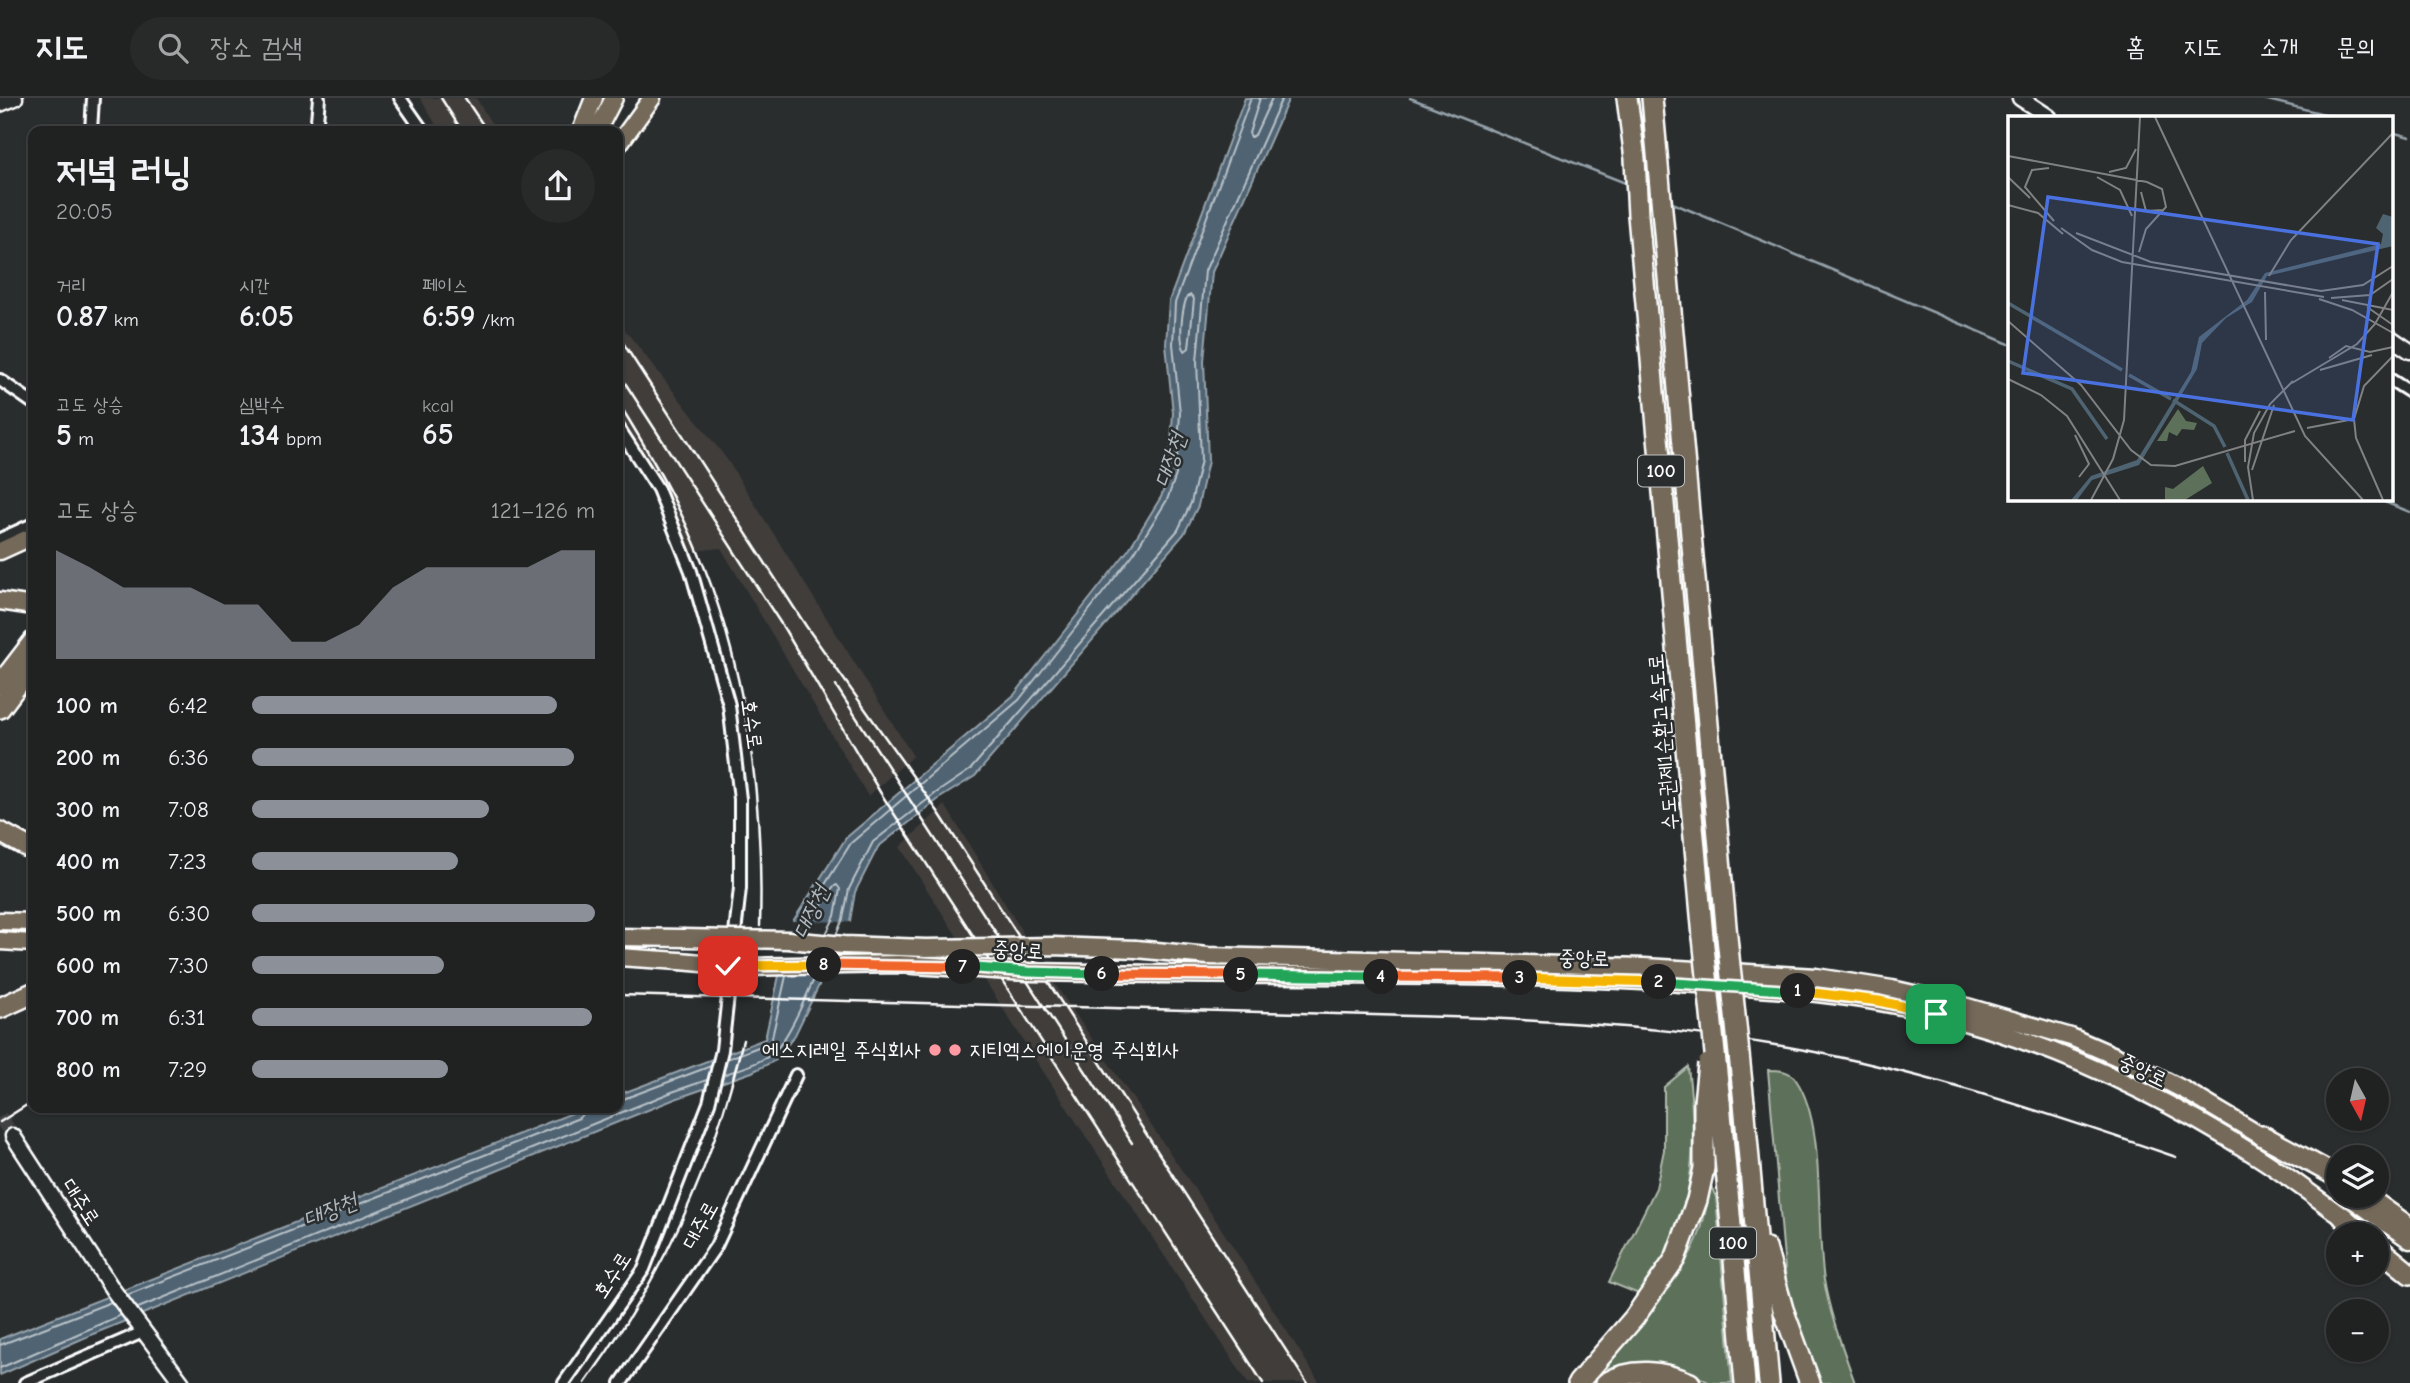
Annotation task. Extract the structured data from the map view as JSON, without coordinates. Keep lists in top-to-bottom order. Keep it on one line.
{"streets":{"highway":["100","수도권제1순환고속도로"],"main road":["중앙로"],"street":["호수로","대주로"]},"water":["대장천"],"places":["에스지레일 주식회사","지티엑스에이운영 주식회사"],"north":"bottom","page":{"header":"지도","search":"장소 검색","nav":["홈","지도","소개","문의"],"heading":["저녁 러닝","20:05"],"stats":[["거리","0.87 km"],["시간","6:05"],["페이스","6:59 /km"],["고도 상승","5 m"],["심박수","134 bpm"],["kcal","65"]],"chart":["고도 상승","121–126 m"],"list":[{"name":"100 m","note":"6:42"},{"name":"200 m","note":"6:36"},{"name":"300 m","note":"7:08"},{"name":"400 m","note":"7:23"},{"name":"500 m","note":"6:30"},{"name":"600 m","note":"7:30"},{"name":"700 m","note":"6:31"},{"name":"800 m","note":"7:29"}],"pins":["8","7","6","5","4","3","2","1"],"map_buttons":["+","−"]}}
